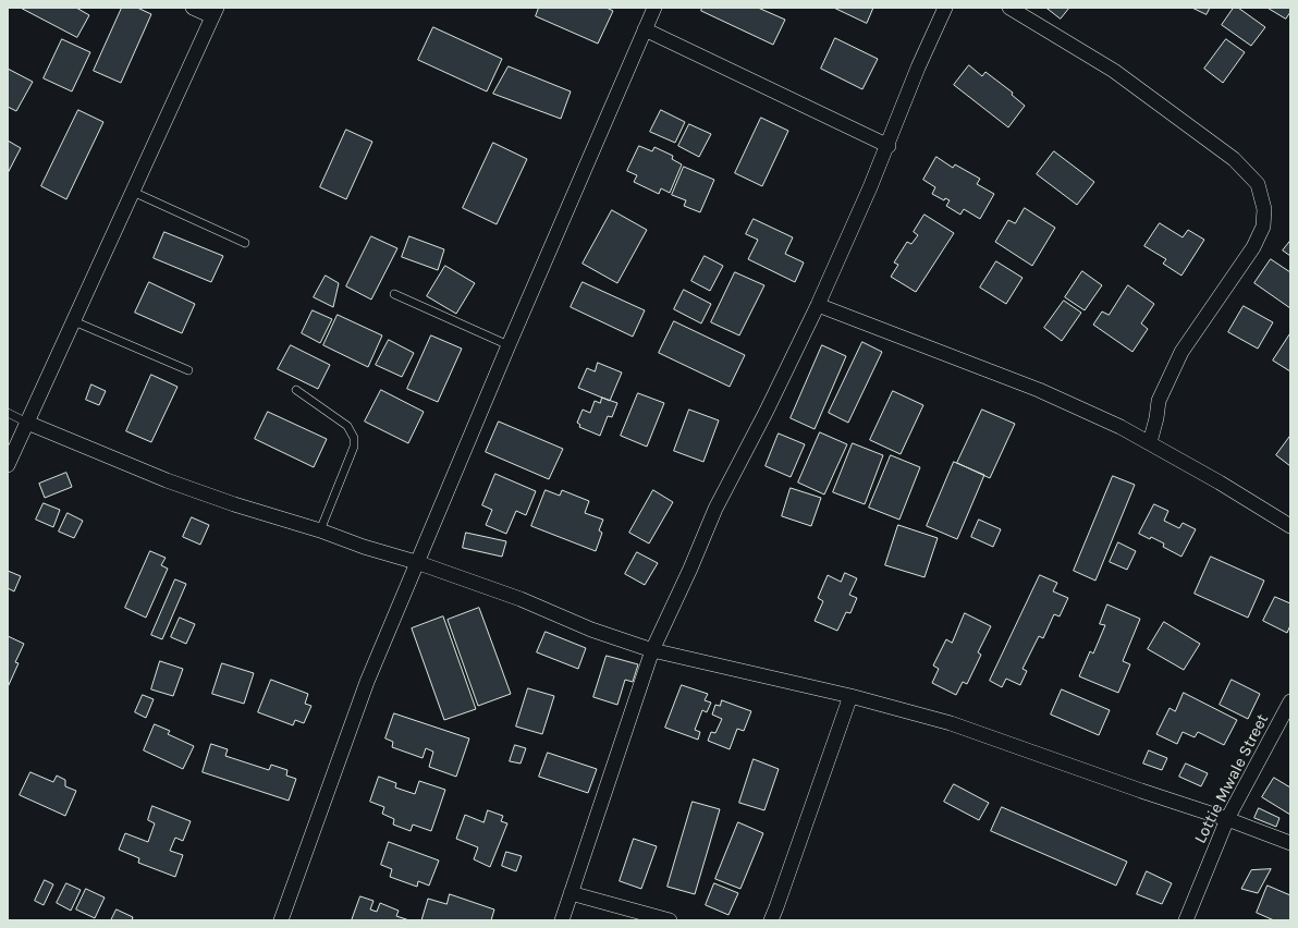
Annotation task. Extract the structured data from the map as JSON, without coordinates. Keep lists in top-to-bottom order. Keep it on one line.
{"streets":{"street":["Lottie Mwale Street"]}}
